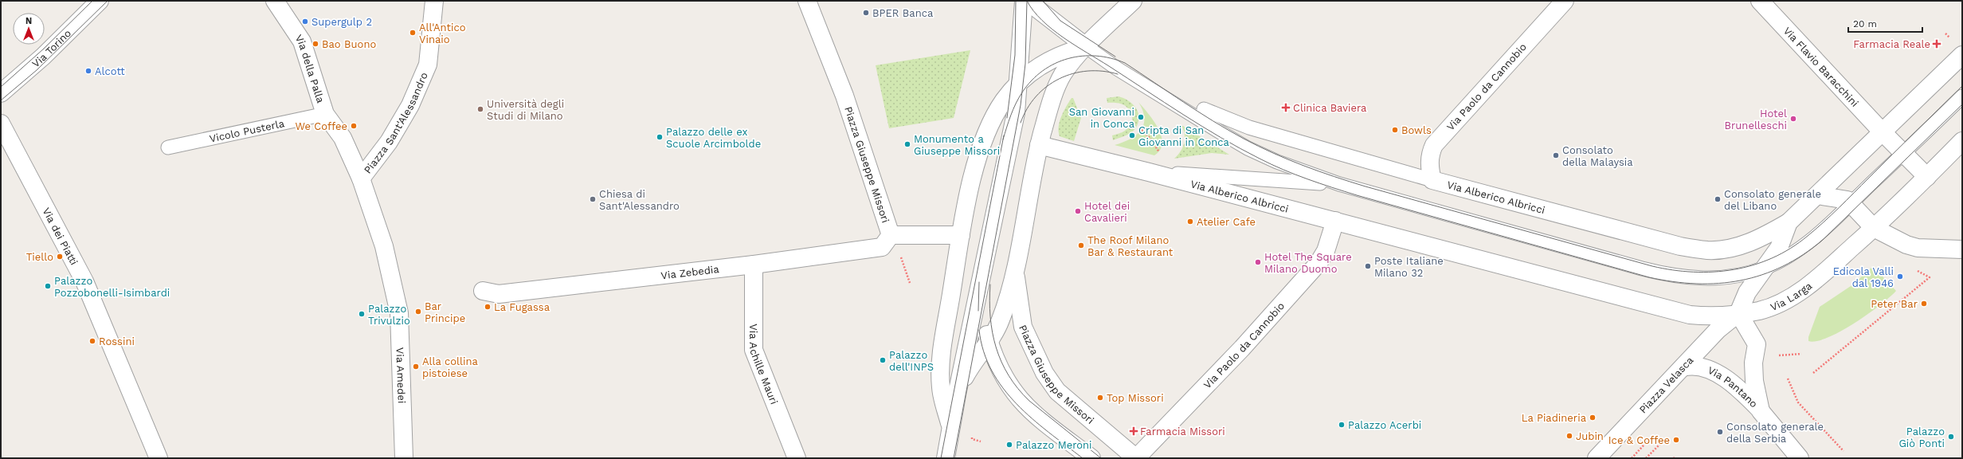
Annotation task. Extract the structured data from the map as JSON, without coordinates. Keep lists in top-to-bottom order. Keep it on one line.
{"streets":{"street":["Via Torino","Via Flavio Baracchini","Via della Palla","Via Paolo da Cannobio","Piazza Sant'Alessandro","Piazza Giuseppe Missori","Via Alberico Albricci","Via dei Piatti","Via Zebedia","Via Larga","Via Achille Mauri","Via Amedei","Piazza Velasca","Via Pantano"],"lane":["Vicolo Pusterla"]},"crossings":[["Via della Palla","Piazza Sant'Alessandro"],["Via della Palla","Vicolo Pusterla"],["Via Paolo da Cannobio","Piazza Giuseppe Missori"],["Via Paolo da Cannobio","Via Alberico Albricci"],["Piazza Sant'Alessandro","Via Amedei"],["Piazza Giuseppe Missori","Via Alberico Albricci"],["Piazza Giuseppe Missori","Via Zebedia"],["Via Alberico Albricci","Via Larga"],["Via Alberico Albricci","Piazza Velasca"],["Via Alberico Albricci","Via Pantano"],["Via Zebedia","Via Achille Mauri"],["Via Larga","Piazza Velasca"],["Via Larga","Via Pantano"],["Piazza Velasca","Via Pantano"]],"places":{"other":["BPER Banca","Supergulp 2","All'Antico Vinaio","Bao Buono","Alcott","Università degli Studi di Milano","San Giovanni in Conca","Hotel Brunelleschi","We Coffee","Bowls","Cripta di San Giovanni in Conca","Palazzo delle ex Scuole Arcimbolde","Monumento a Giuseppe Missori","Consolato della Malaysia","Chiesa di Sant'Alessandro","Consolato generale del Libano","Hotel dei Cavalieri","Atelier Cafe","The Roof Milano Bar & Restaurant","Tiello","Hotel The Square Milano Duomo","Poste Italiane Milano 32","Edicola Valli dal 1946","Palazzo Pozzobonelli-Isimbardi","Peter Bar","La Fugassa","Bar Principe","Palazzo Trivulzio","Rossini","Palazzo dell'INPS","Alla collina pistoiese","Top Missori","La Piadineria","Palazzo Acerbi","Consolato generale della Serbia","Jubin","Palazzo Giò Ponti","Ice & Coffee","Palazzo Meroni"],"health":["Farmacia Reale","Clinica Baviera","Farmacia Missori"]},"scale_bar":"20 m","north":"top"}
